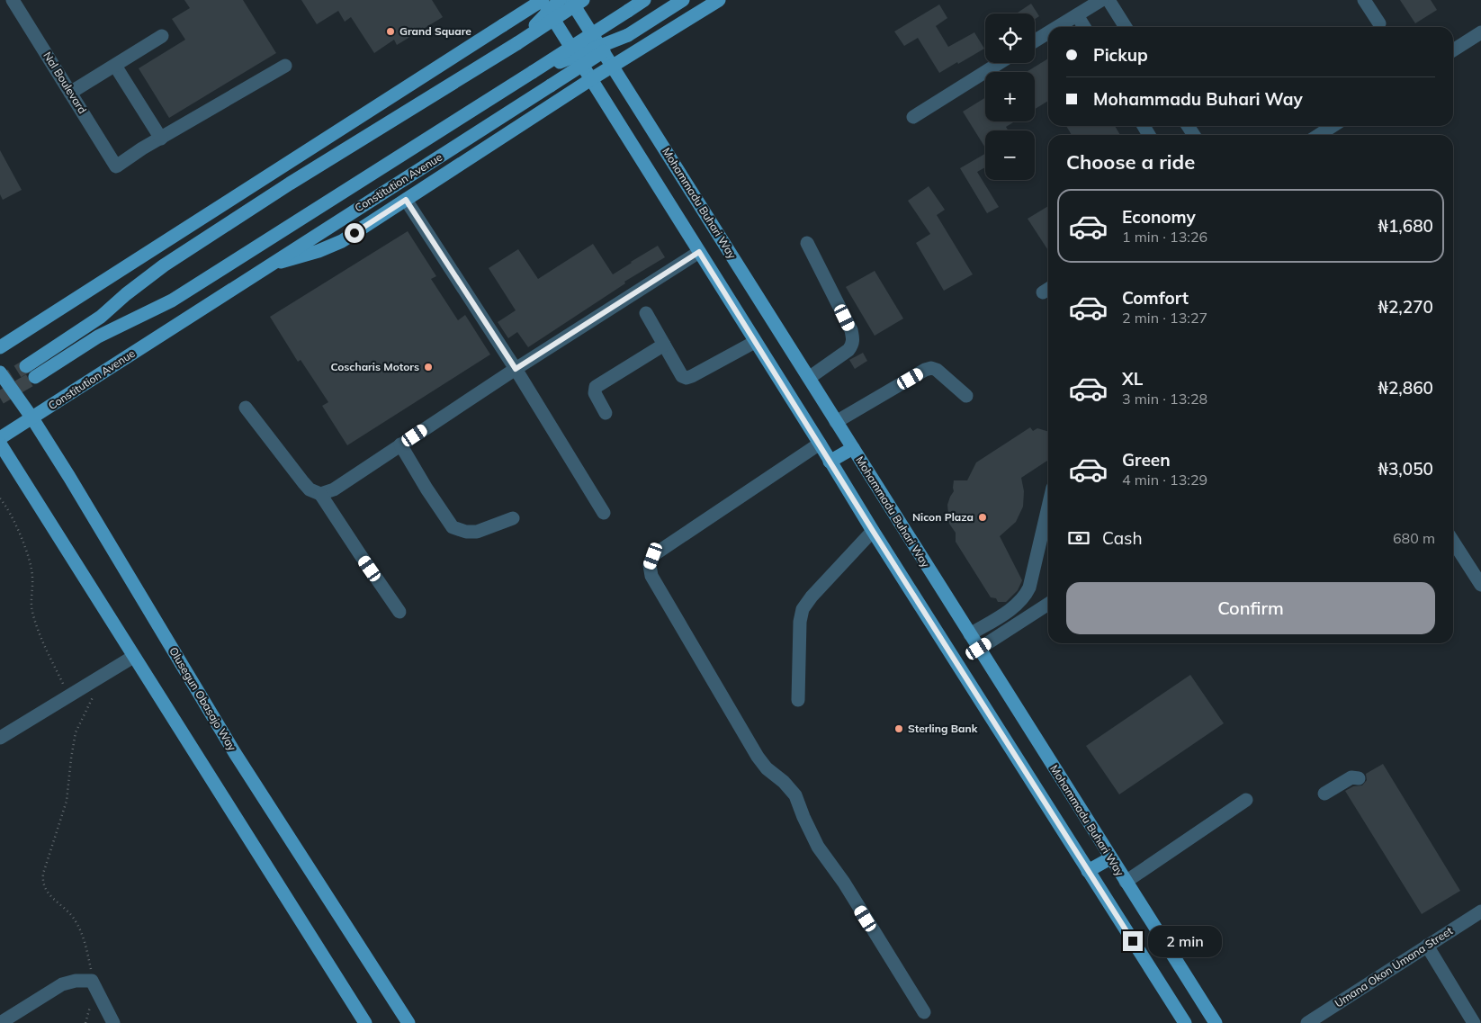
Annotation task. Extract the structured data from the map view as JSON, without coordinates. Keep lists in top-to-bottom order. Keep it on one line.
{"streets":{"main road":["Constitution Avenue","Mohammadu Buhari Way","Olusegun Obasajo Way"],"street":["Nal Boulevard","Umana Okon Umana Street"]},"crossings":[["Constitution Avenue","Olusegun Obasajo Way"]],"places":["Grand Square","Coscharis Motors","Nicon Plaza","Sterling Bank"],"page":{"map_buttons":["+","−"],"banner":["Pickup","Mohammadu Buhari Way"],"heading":"Choose a ride","list":[{"name":"Economy","note":"1 min · 13:26","value":"₦1,680"},{"name":"Comfort","note":"2 min · 13:27","value":"₦2,270"},{"name":"XL","note":"3 min · 13:28","value":"₦2,860"},{"name":"Green","note":"4 min · 13:29","value":"₦3,050"}],"pay":["Cash","680 m"],"buttons":"Confirm","bubble":"2 min"}}
